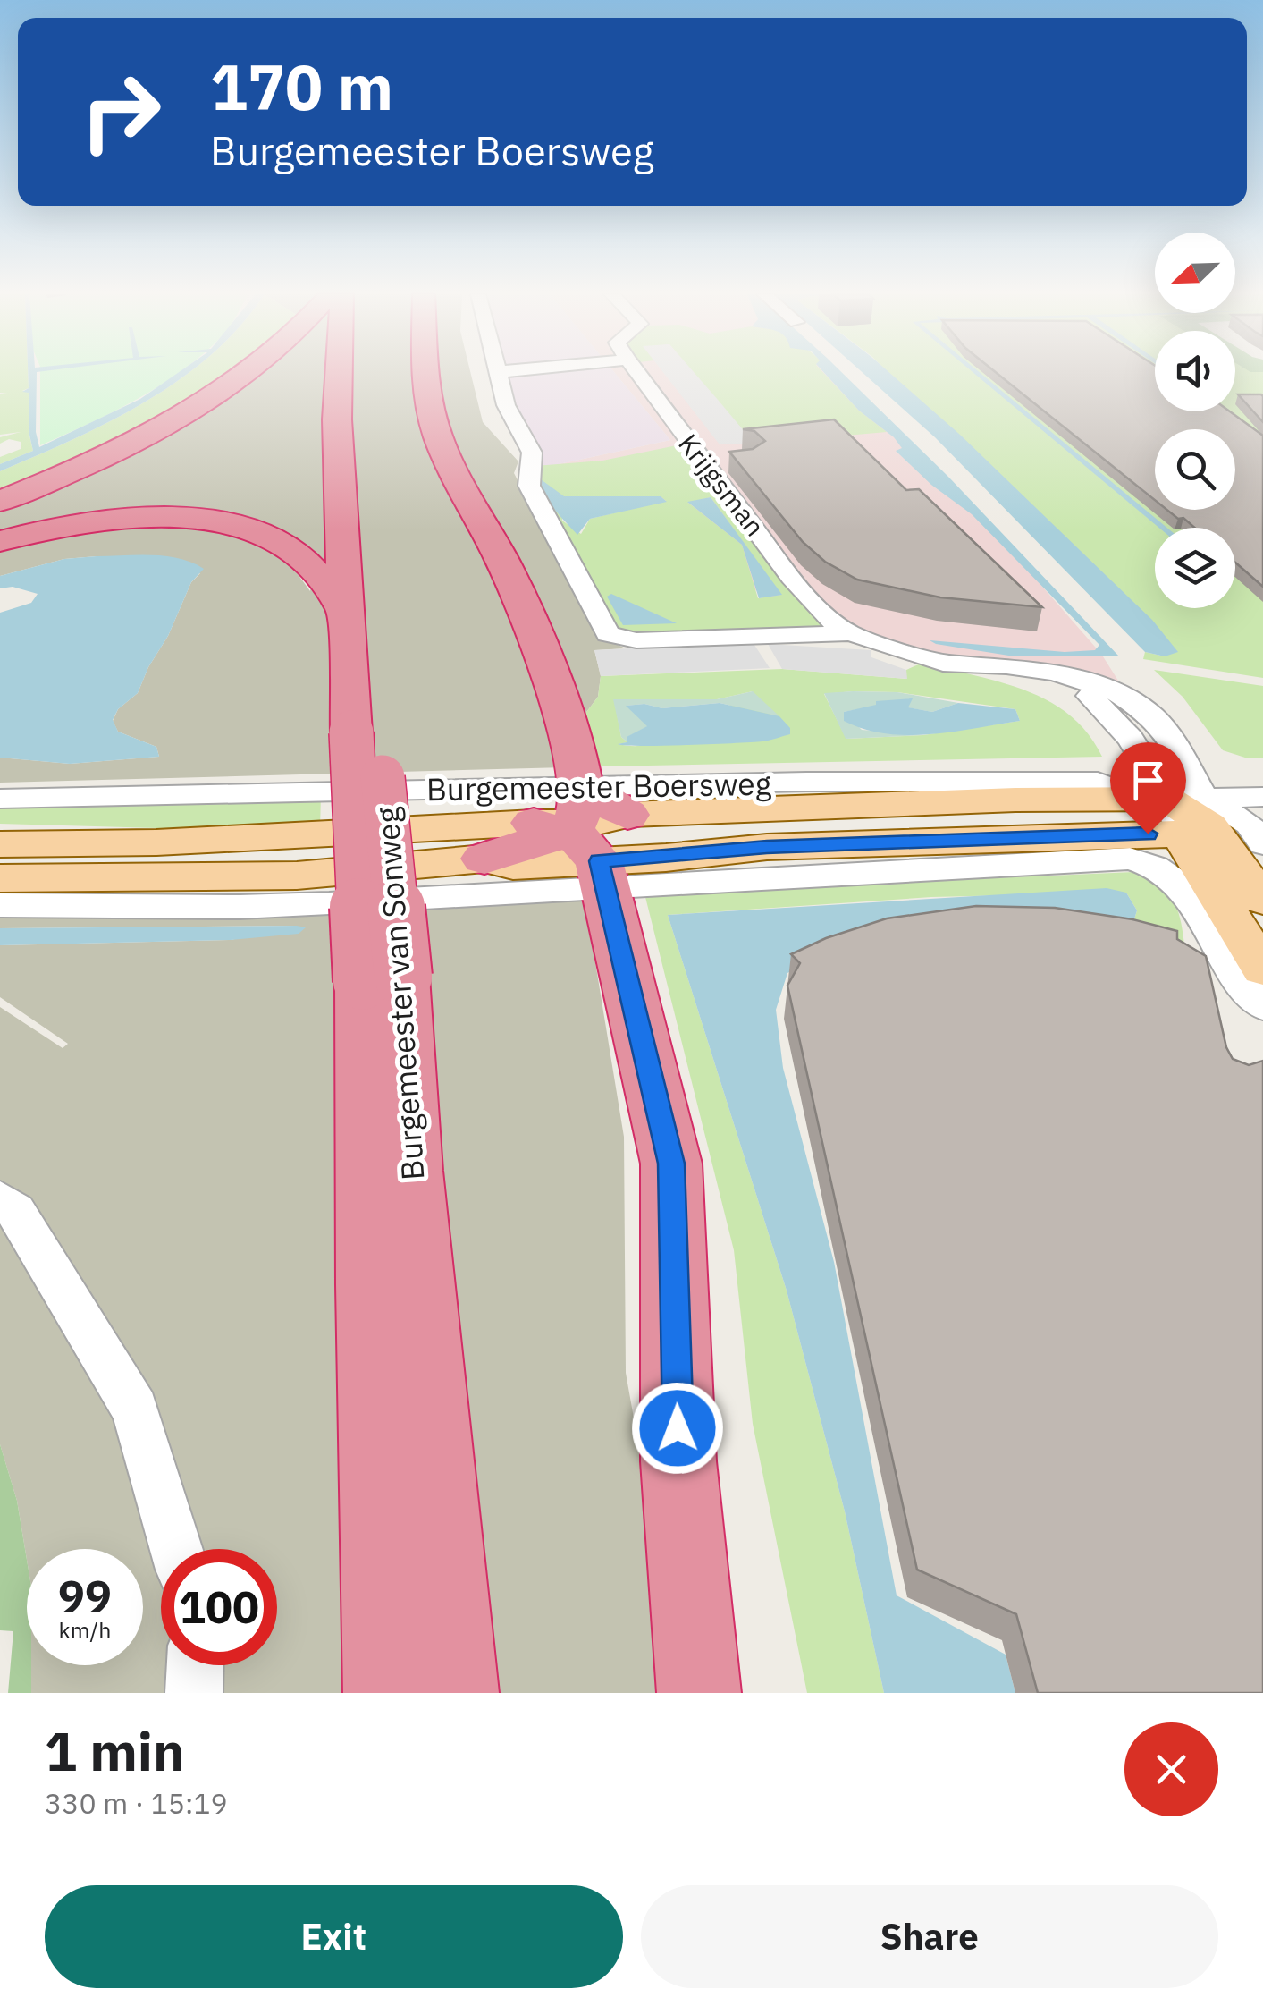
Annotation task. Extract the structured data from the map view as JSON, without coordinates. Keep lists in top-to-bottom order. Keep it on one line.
{"streets":{"highway":["Burgemeester van Sonweg"],"main road":["Burgemeester Boersweg"],"street":["Krijgsman"]},"crossings":[["Krijgsman","Burgemeester Boersweg"]],"north":"bottom left","page":{"turn":["170 m","Burgemeester Boersweg"],"speed":"99 km/h","limit":"100","heading":["1 min","330 m · 15:19"],"buttons":["Exit","Share"]}}
